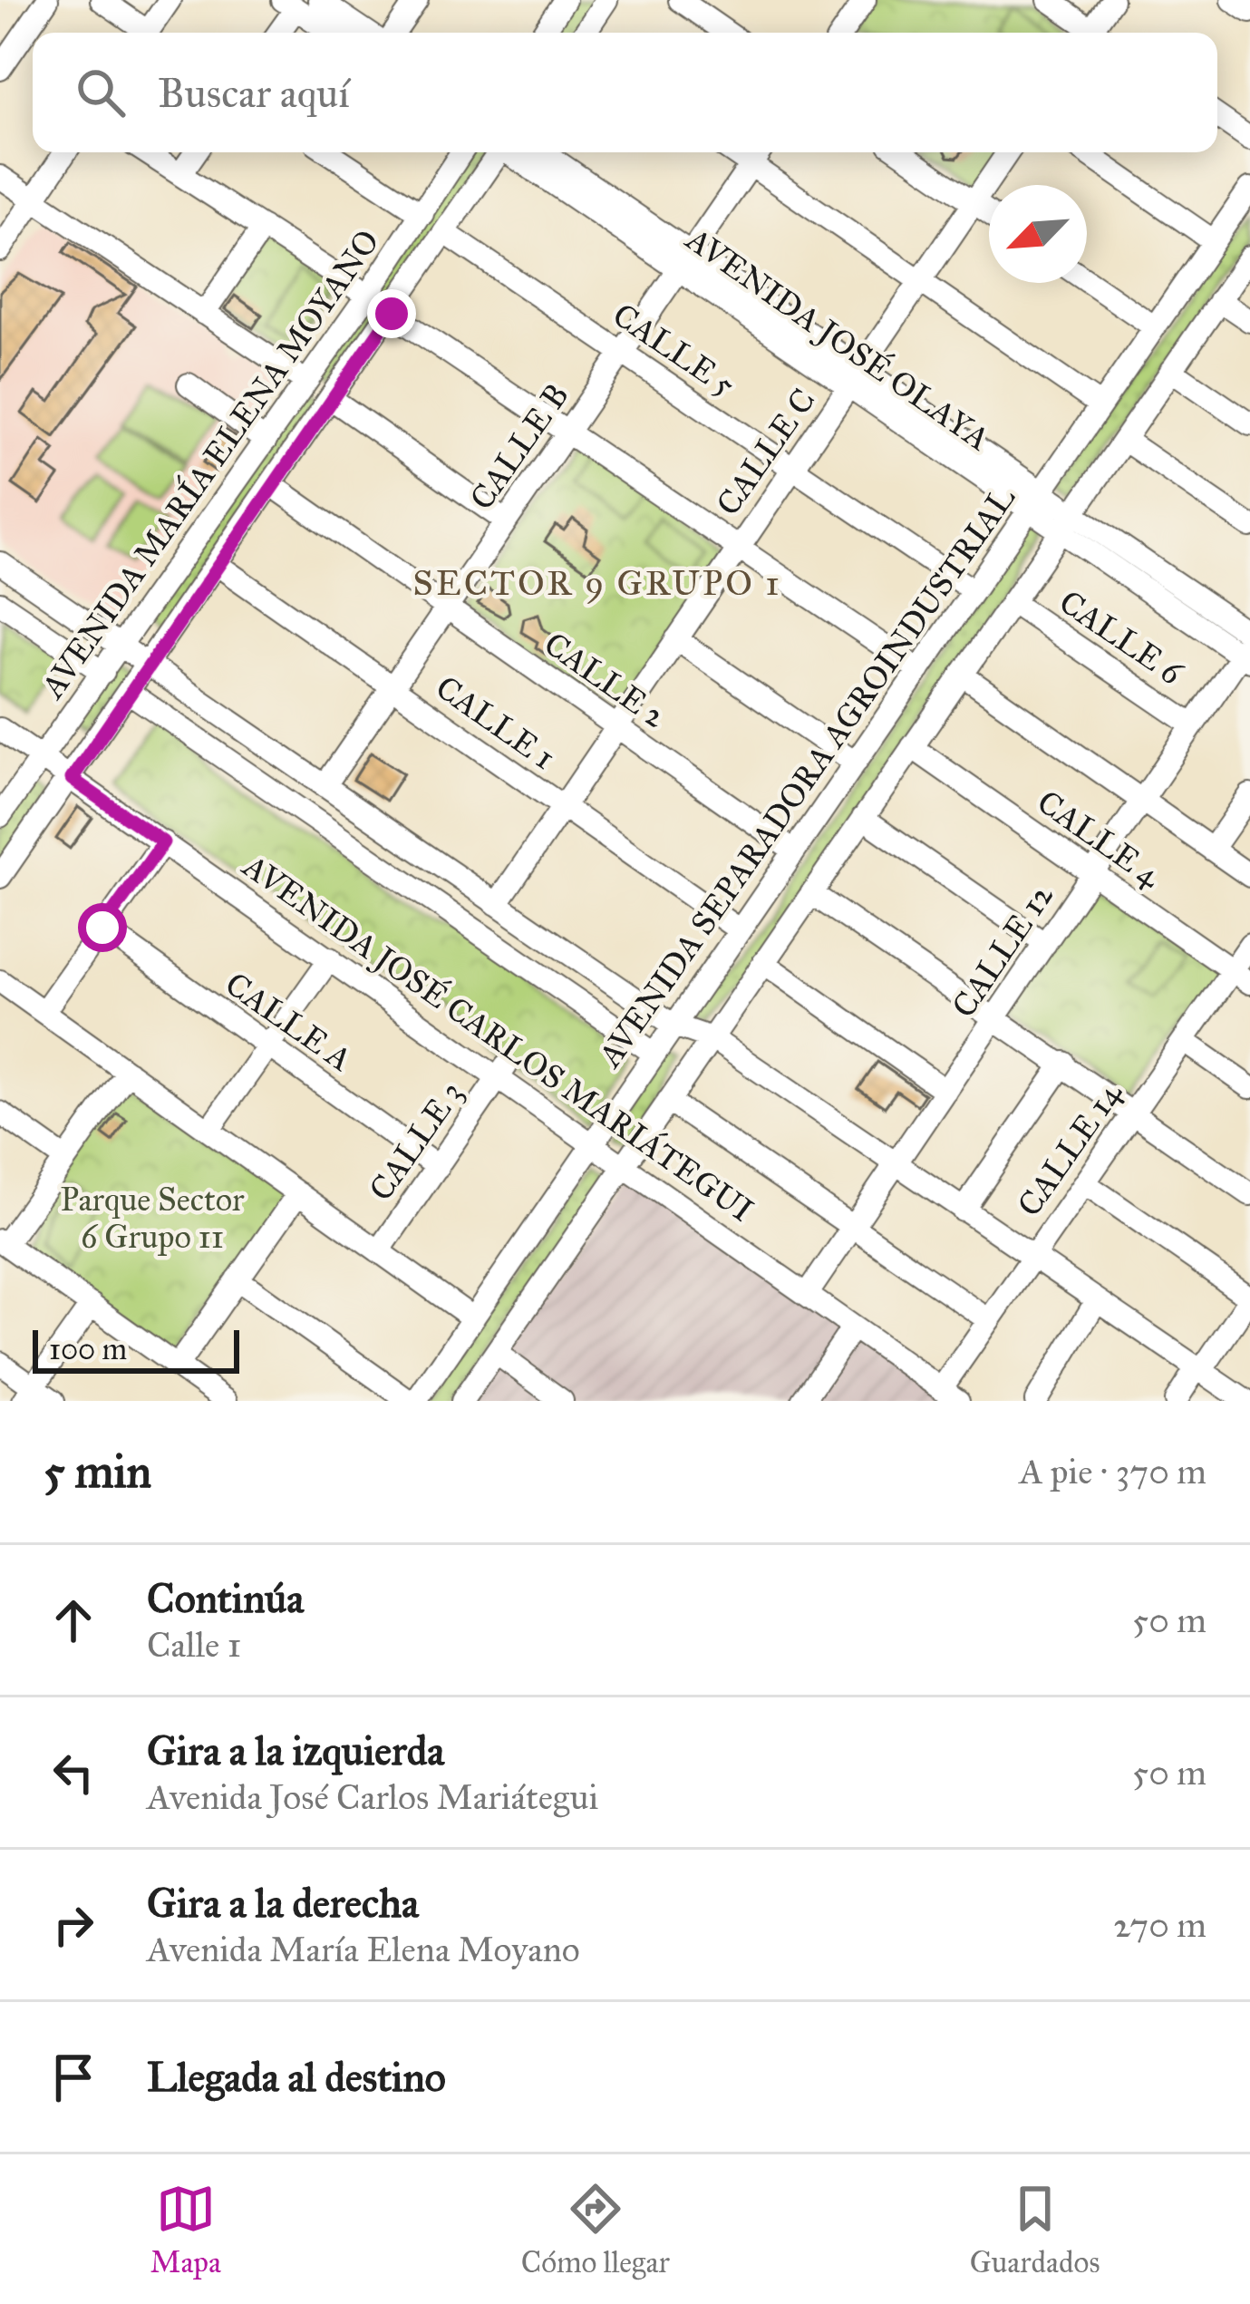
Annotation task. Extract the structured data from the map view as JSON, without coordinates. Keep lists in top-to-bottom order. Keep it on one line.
{"streets":{"street":["AVENIDA JOSÉ OLAYA","CALLE 5","CALLE B","CALLE C","AVENIDA MARÍA ELENA MOYANO","CALLE 6","CALLE 2","CALLE 1","AVENIDA SEPARADORA AGROINDUSTRIAL","CALLE 4","CALLE 12","CALLE A","AVENIDA JOSÉ CARLOS MARIÁTEGUI","CALLE 3","CALLE 14"]},"crossings":[["AVENIDA JOSÉ OLAYA","CALLE B"],["AVENIDA JOSÉ OLAYA","CALLE C"],["AVENIDA JOSÉ OLAYA","AVENIDA SEPARADORA AGROINDUSTRIAL"],["AVENIDA JOSÉ OLAYA","CALLE 12"],["CALLE 5","CALLE B"],["CALLE 5","CALLE C"],["CALLE 5","AVENIDA MARÍA ELENA MOYANO"],["CALLE 5","AVENIDA SEPARADORA AGROINDUSTRIAL"],["CALLE B","CALLE 2"],["CALLE B","CALLE 1"],["CALLE C","CALLE 2"],["CALLE C","CALLE 1"],["AVENIDA MARÍA ELENA MOYANO","CALLE 2"],["AVENIDA MARÍA ELENA MOYANO","CALLE 1"],["AVENIDA MARÍA ELENA MOYANO","AVENIDA JOSÉ CARLOS MARIÁTEGUI"],["CALLE 6","AVENIDA SEPARADORA AGROINDUSTRIAL"],["CALLE 6","CALLE 12"],["CALLE 2","AVENIDA SEPARADORA AGROINDUSTRIAL"],["CALLE 1","AVENIDA SEPARADORA AGROINDUSTRIAL"],["AVENIDA SEPARADORA AGROINDUSTRIAL","CALLE 4"],["AVENIDA SEPARADORA AGROINDUSTRIAL","AVENIDA JOSÉ CARLOS MARIÁTEGUI"],["CALLE 4","CALLE 12"],["CALLE 4","CALLE 14"],["CALLE 12","AVENIDA JOSÉ CARLOS MARIÁTEGUI"],["CALLE A","CALLE 3"],["AVENIDA JOSÉ CARLOS MARIÁTEGUI","CALLE 3"],["AVENIDA JOSÉ CARLOS MARIÁTEGUI","CALLE 14"]],"districts":["SECTOR 9 GRUPO 1"],"parks":["Parque Sector 6 Grupo 11"],"scale_bar":"100 m","north":"bottom left","page":{"search":"Buscar aquí","scale":"100 m","heading":["5 min","A pie · 370 m"],"list":[["Continúa","Calle 1","50 m"],["Gira a la izquierda","Avenida José Carlos Mariátegui","50 m"],["Gira a la derecha","Avenida María Elena Moyano","270 m"],"Llegada al destino"],"nav":["Mapa","Cómo llegar","Guardados"]}}
